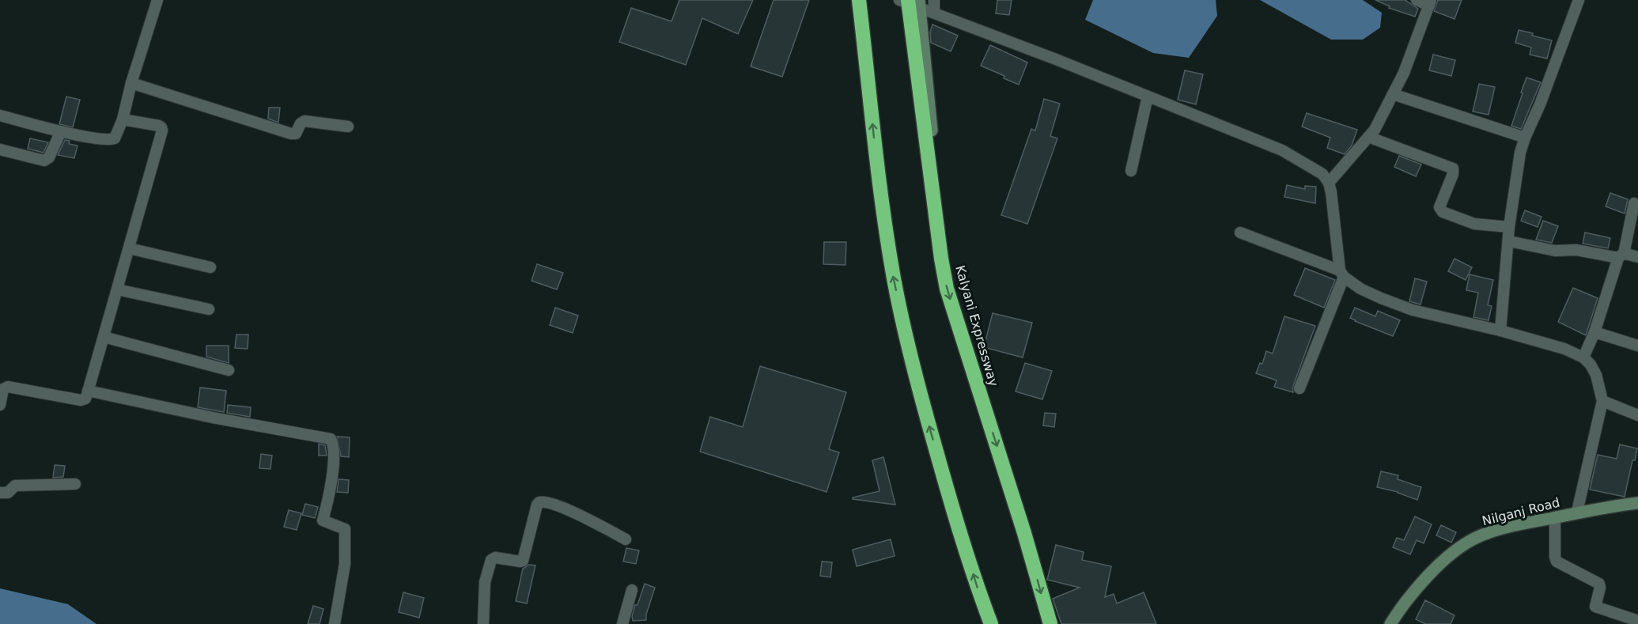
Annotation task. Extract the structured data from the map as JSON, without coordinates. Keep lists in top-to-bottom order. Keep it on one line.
{"streets":{"highway":["Kalyani Expressway"],"street":["Nilganj Road"]}}
